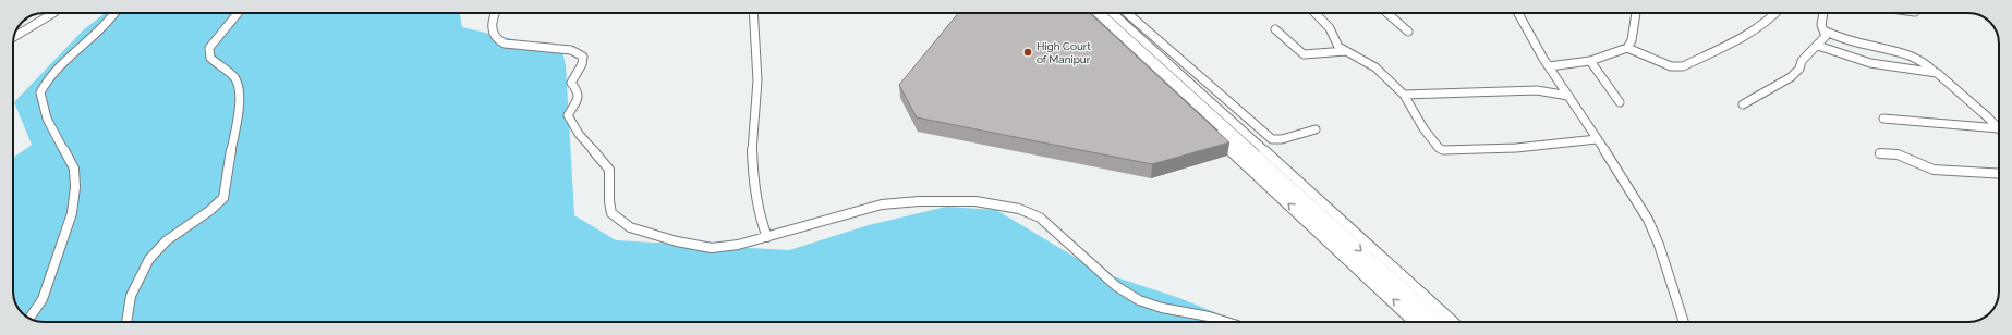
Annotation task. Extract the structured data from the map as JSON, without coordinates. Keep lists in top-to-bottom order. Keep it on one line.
{"places":["High Court of Manipur"]}
